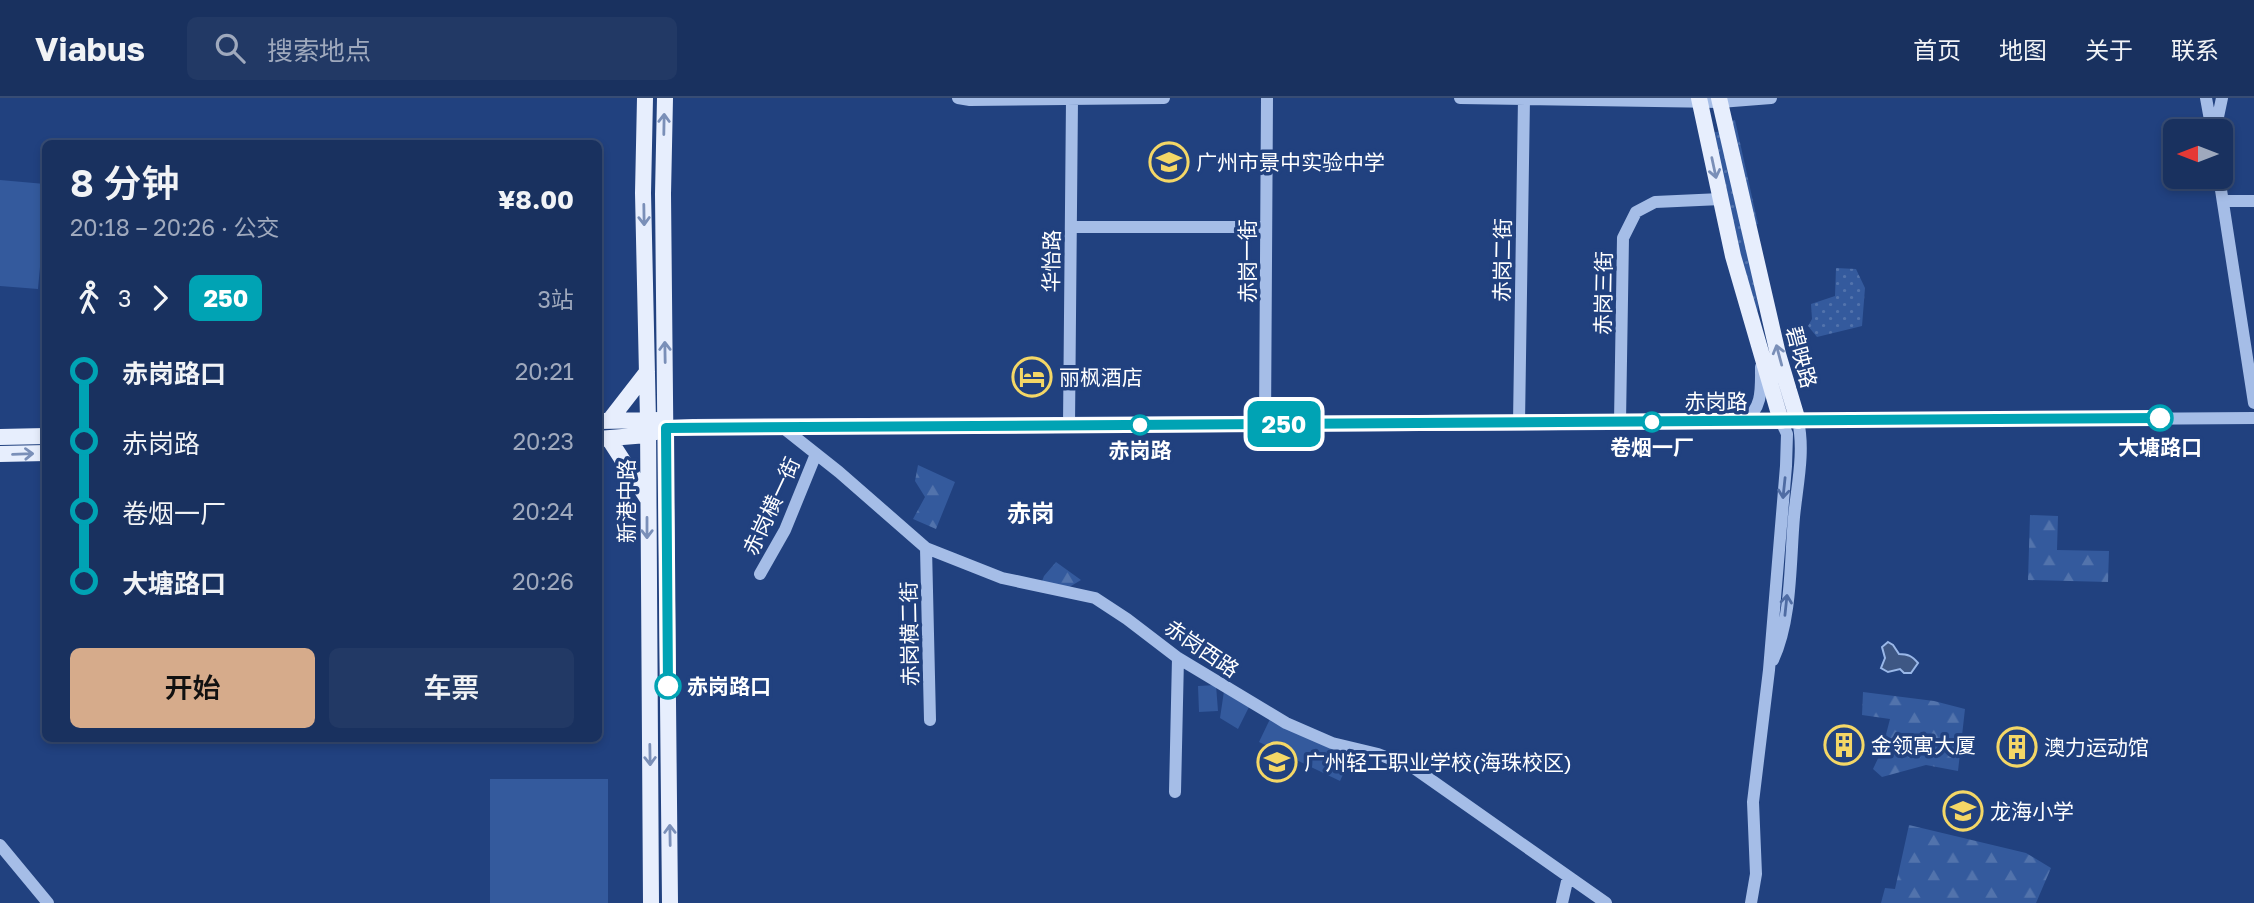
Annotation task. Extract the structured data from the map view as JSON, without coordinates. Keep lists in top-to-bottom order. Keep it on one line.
{"streets":{"main road":["碧映路","赤岗路","新港中路"],"street":["赤岗二街","华怡路","赤岗一街","赤岗三街","赤岗横一街","赤岗横二街","赤岗西路"]},"crossings":[["赤岗二街","赤岗路"],["华怡路","赤岗路"],["赤岗一街","赤岗路"],["赤岗三街","碧映路"],["赤岗三街","赤岗路"],["碧映路","赤岗路"],["赤岗路","新港中路"],["赤岗路","赤岗西路"],["赤岗横一街","赤岗西路"],["赤岗横二街","赤岗西路"]],"districts":["赤岗"],"places":{"school or university":["广州市景中实验中学","广州轻工职业学校(海珠校区)","龙海小学"],"hotel":["丽枫酒店"],"other":["大塘路口","卷烟一厂","赤岗路","赤岗路口"],"building":["金领寓大厦","澳力运动馆"]},"lines":["bus line 250"],"north":"left","page":{"header":"Viabus","search":"搜索地点","nav":["首页","地图","关于","联系"],"on_map":"250","heading":["8 分钟","20:18 – 20:26 · 公交","¥8.00"],"legs":["3","250","3站"],"list":[{"name":"赤岗路口","value":"20:21"},{"name":"赤岗路","value":"20:23"},{"name":"卷烟一厂","value":"20:24"},{"name":"大塘路口","value":"20:26"}],"buttons":["开始","车票"]}}
